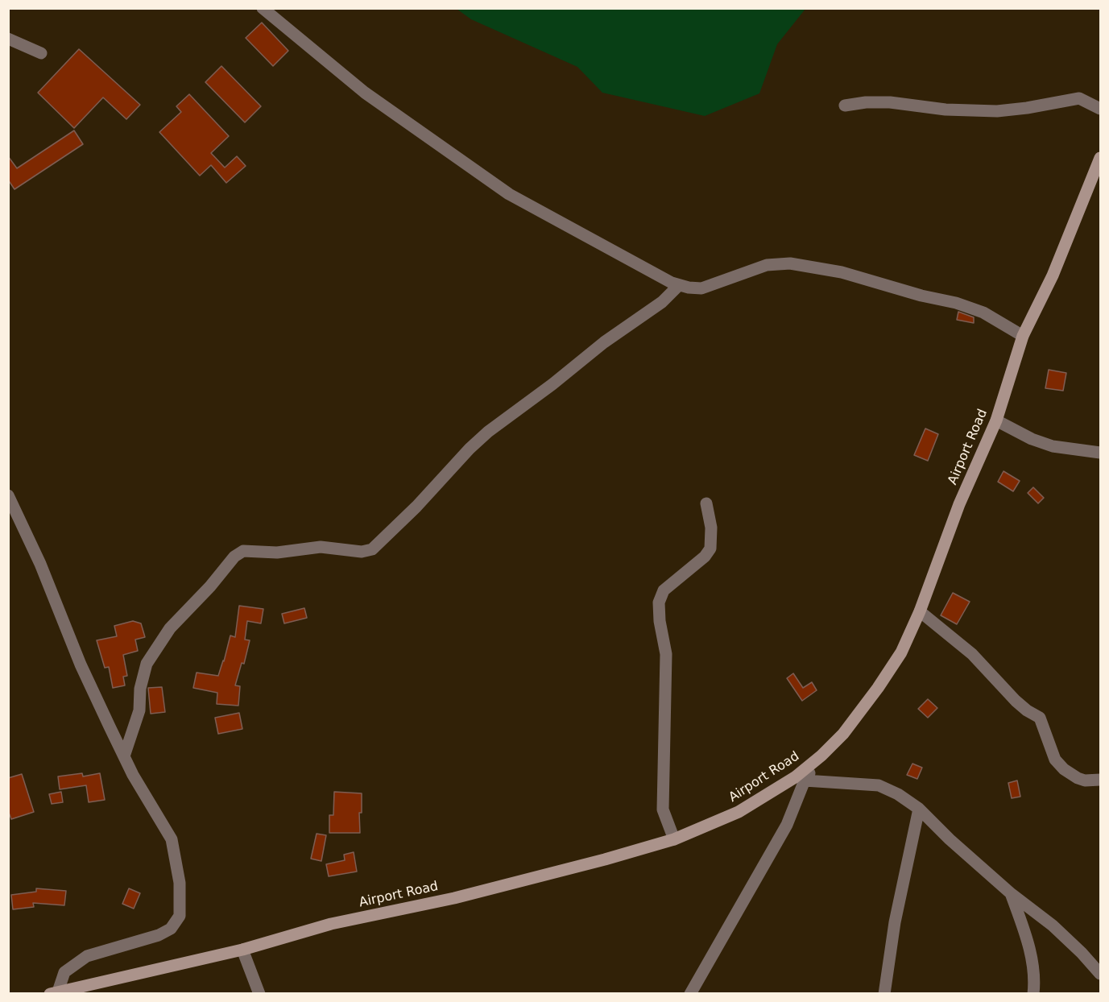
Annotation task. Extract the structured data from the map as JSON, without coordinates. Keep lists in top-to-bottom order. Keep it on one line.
{"streets":{"main road":["Airport Road"]}}
